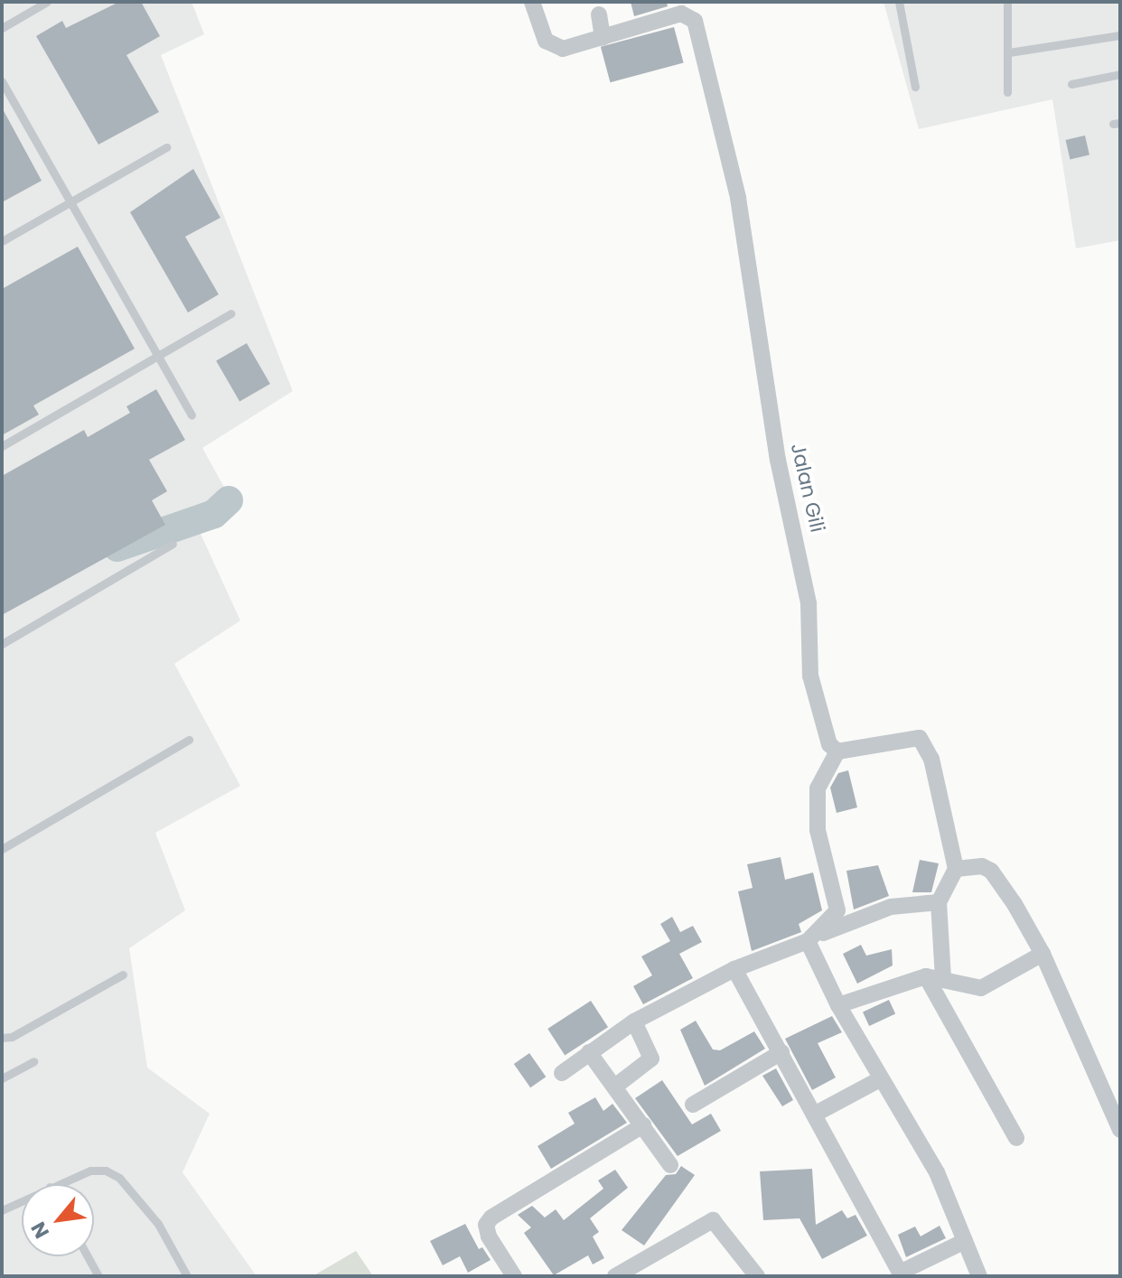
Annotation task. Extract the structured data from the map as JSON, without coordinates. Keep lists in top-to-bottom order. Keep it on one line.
{"streets":{"street":["Jalan Gili"]},"north":"bottom left"}
